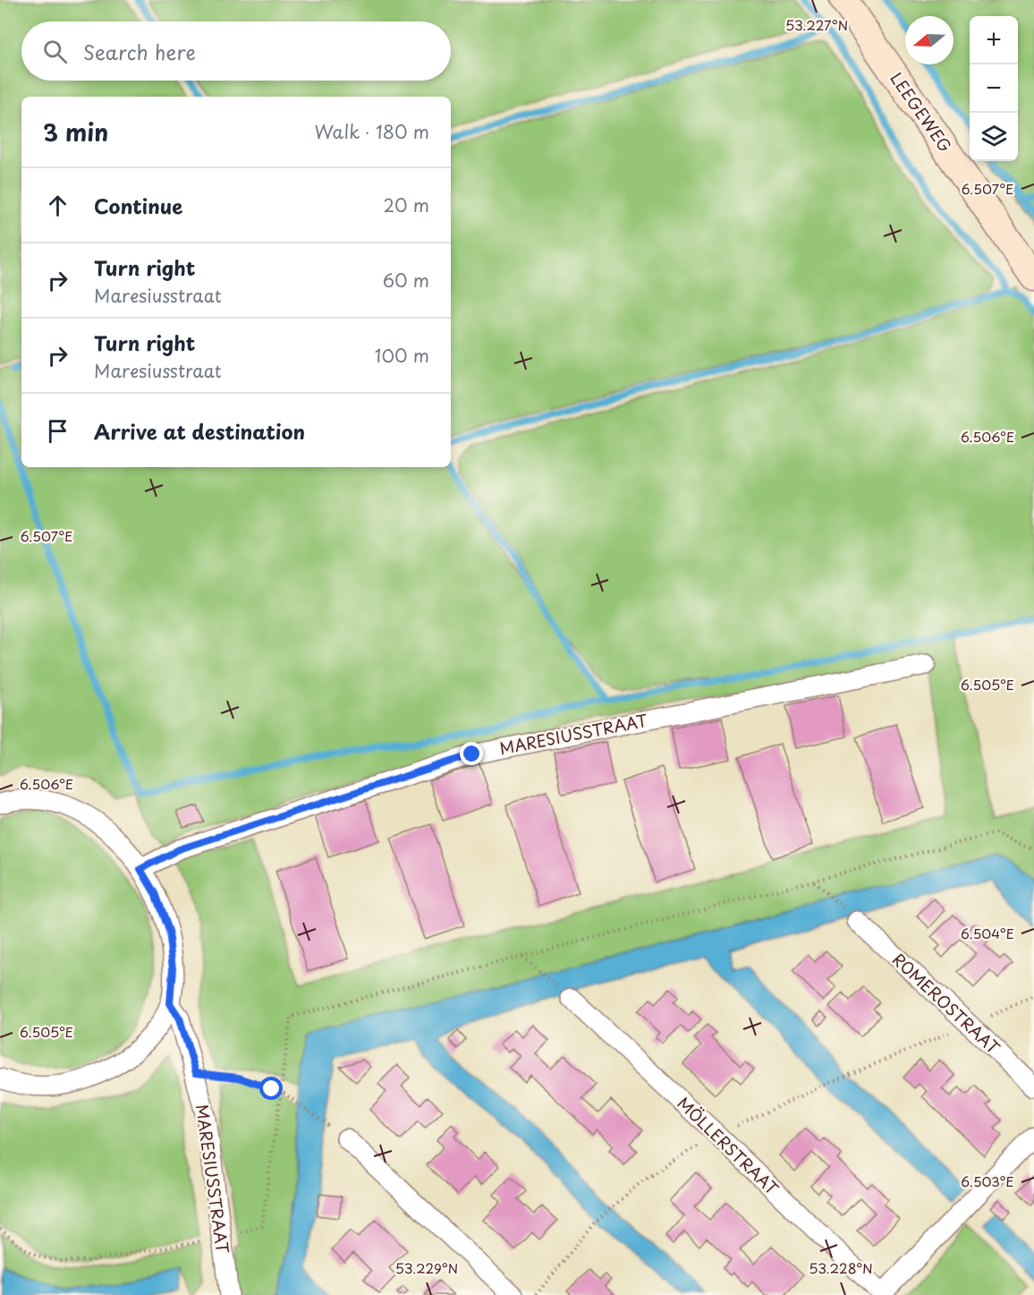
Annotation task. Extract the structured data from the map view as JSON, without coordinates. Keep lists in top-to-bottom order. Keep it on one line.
{"streets":{"main road":["LEEGEWEG"],"street":["MARESIUSSTRAAT","ROMEROSTRAAT","MÖLLERSTRAAT"]},"north":"left","page":{"map_buttons":["+","−"],"search":"Search here","heading":["3 min","Walk · 180 m"],"list":[["Continue","20 m"],["Turn right","Maresiusstraat","60 m"],["Turn right","Maresiusstraat","100 m"],"Arrive at destination"]},"coordinates":["53.227°N","6.507°E","6.506°E","6.505°E","6.504°E","6.503°E","53.229°N","53.228°N"]}
